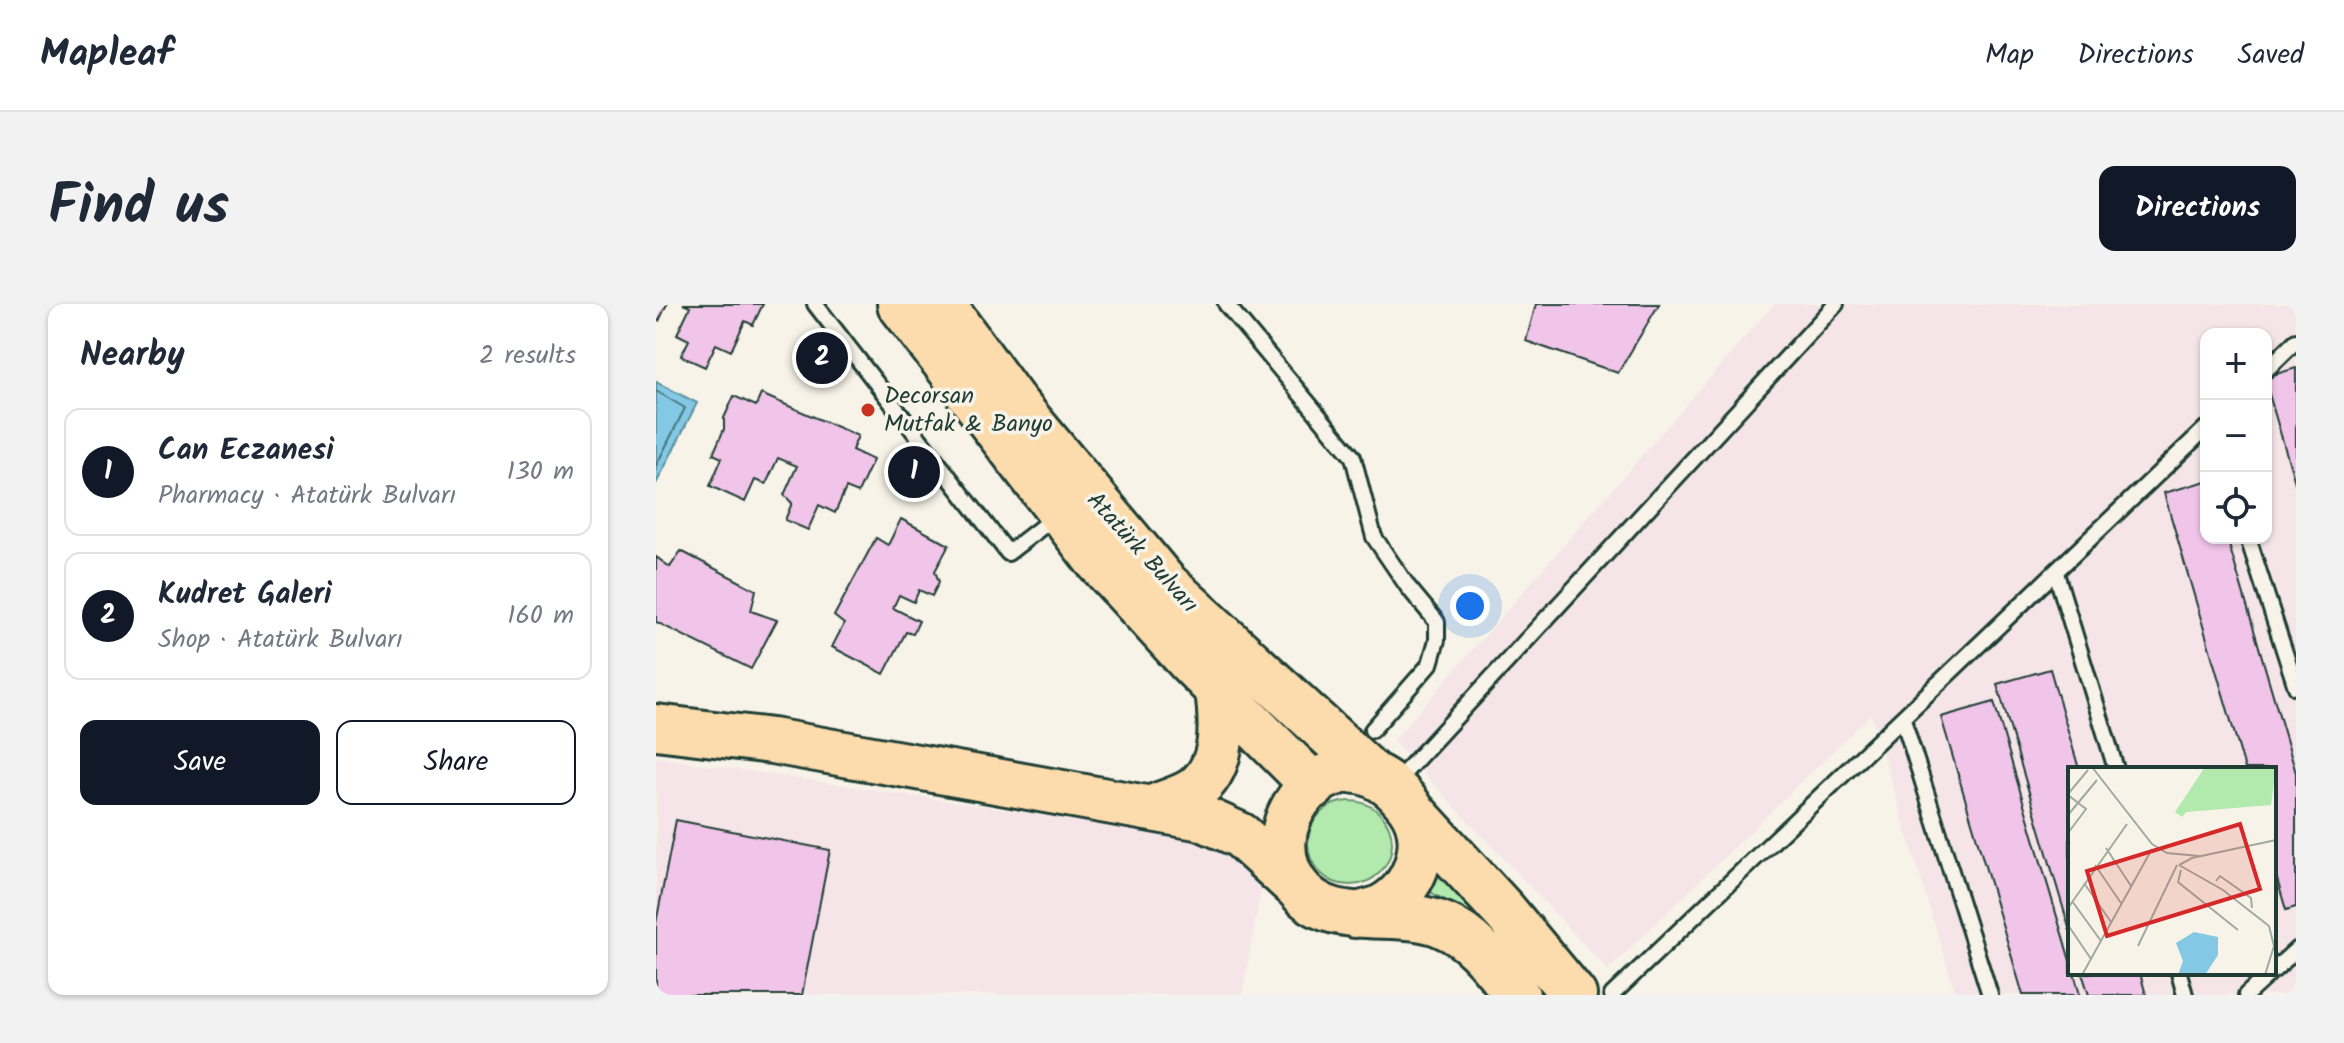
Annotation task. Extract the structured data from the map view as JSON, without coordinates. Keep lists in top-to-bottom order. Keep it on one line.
{"streets":{"main road":["Atatürk Bulvarı"]},"places":["Decorsan Mutfak & Banyo"],"page":{"header":"Mapleaf","nav":["Map","Directions","Saved"],"title":"Find us","buttons":["Directions",["Save","Share"]],"heading":["Nearby","2 results"],"map_buttons":["+","−"],"pins":["2","1"],"list":[{"mark":"1","name":"Can Eczanesi","note":"Pharmacy · Atatürk Bulvarı","value":"130 m"},{"mark":"2","name":"Kudret Galeri","note":"Shop · Atatürk Bulvarı","value":"160 m"}]}}
